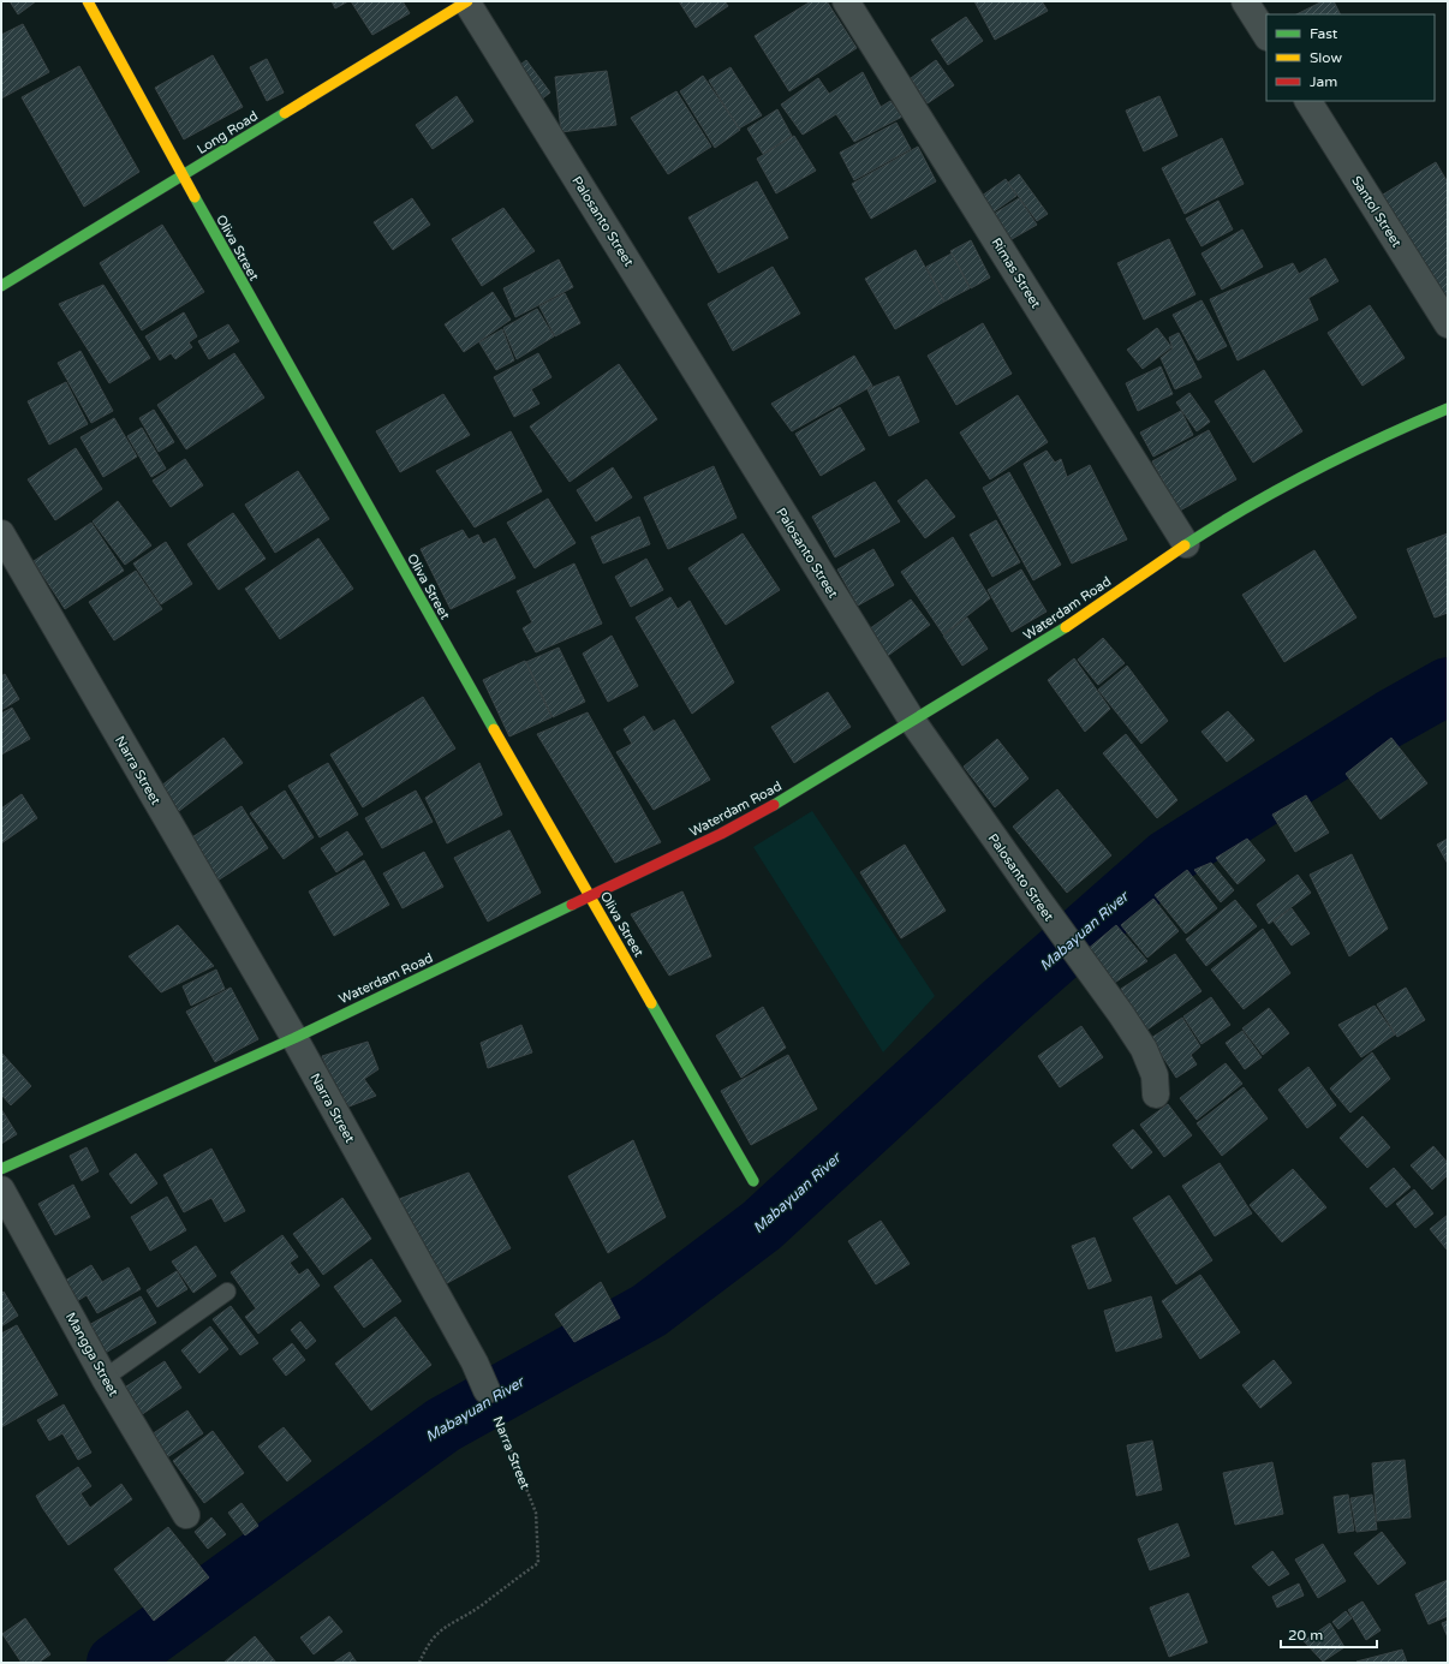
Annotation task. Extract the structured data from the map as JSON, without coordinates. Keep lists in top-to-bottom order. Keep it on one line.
{"streets":{"street":["Long Road","Santol Street","Palosanto Street","Oliva Street","Rimas Street","Waterdam Road","Narra Street","Mangga Street"]},"crossings":[["Long Road","Palosanto Street"],["Long Road","Oliva Street"],["Palosanto Street","Waterdam Road"],["Oliva Street","Waterdam Road"],["Rimas Street","Waterdam Road"],["Waterdam Road","Narra Street"]],"water":["Mabayuan River"],"legend":["Fast","Slow","Jam"],"scale_bar":"20 m"}
